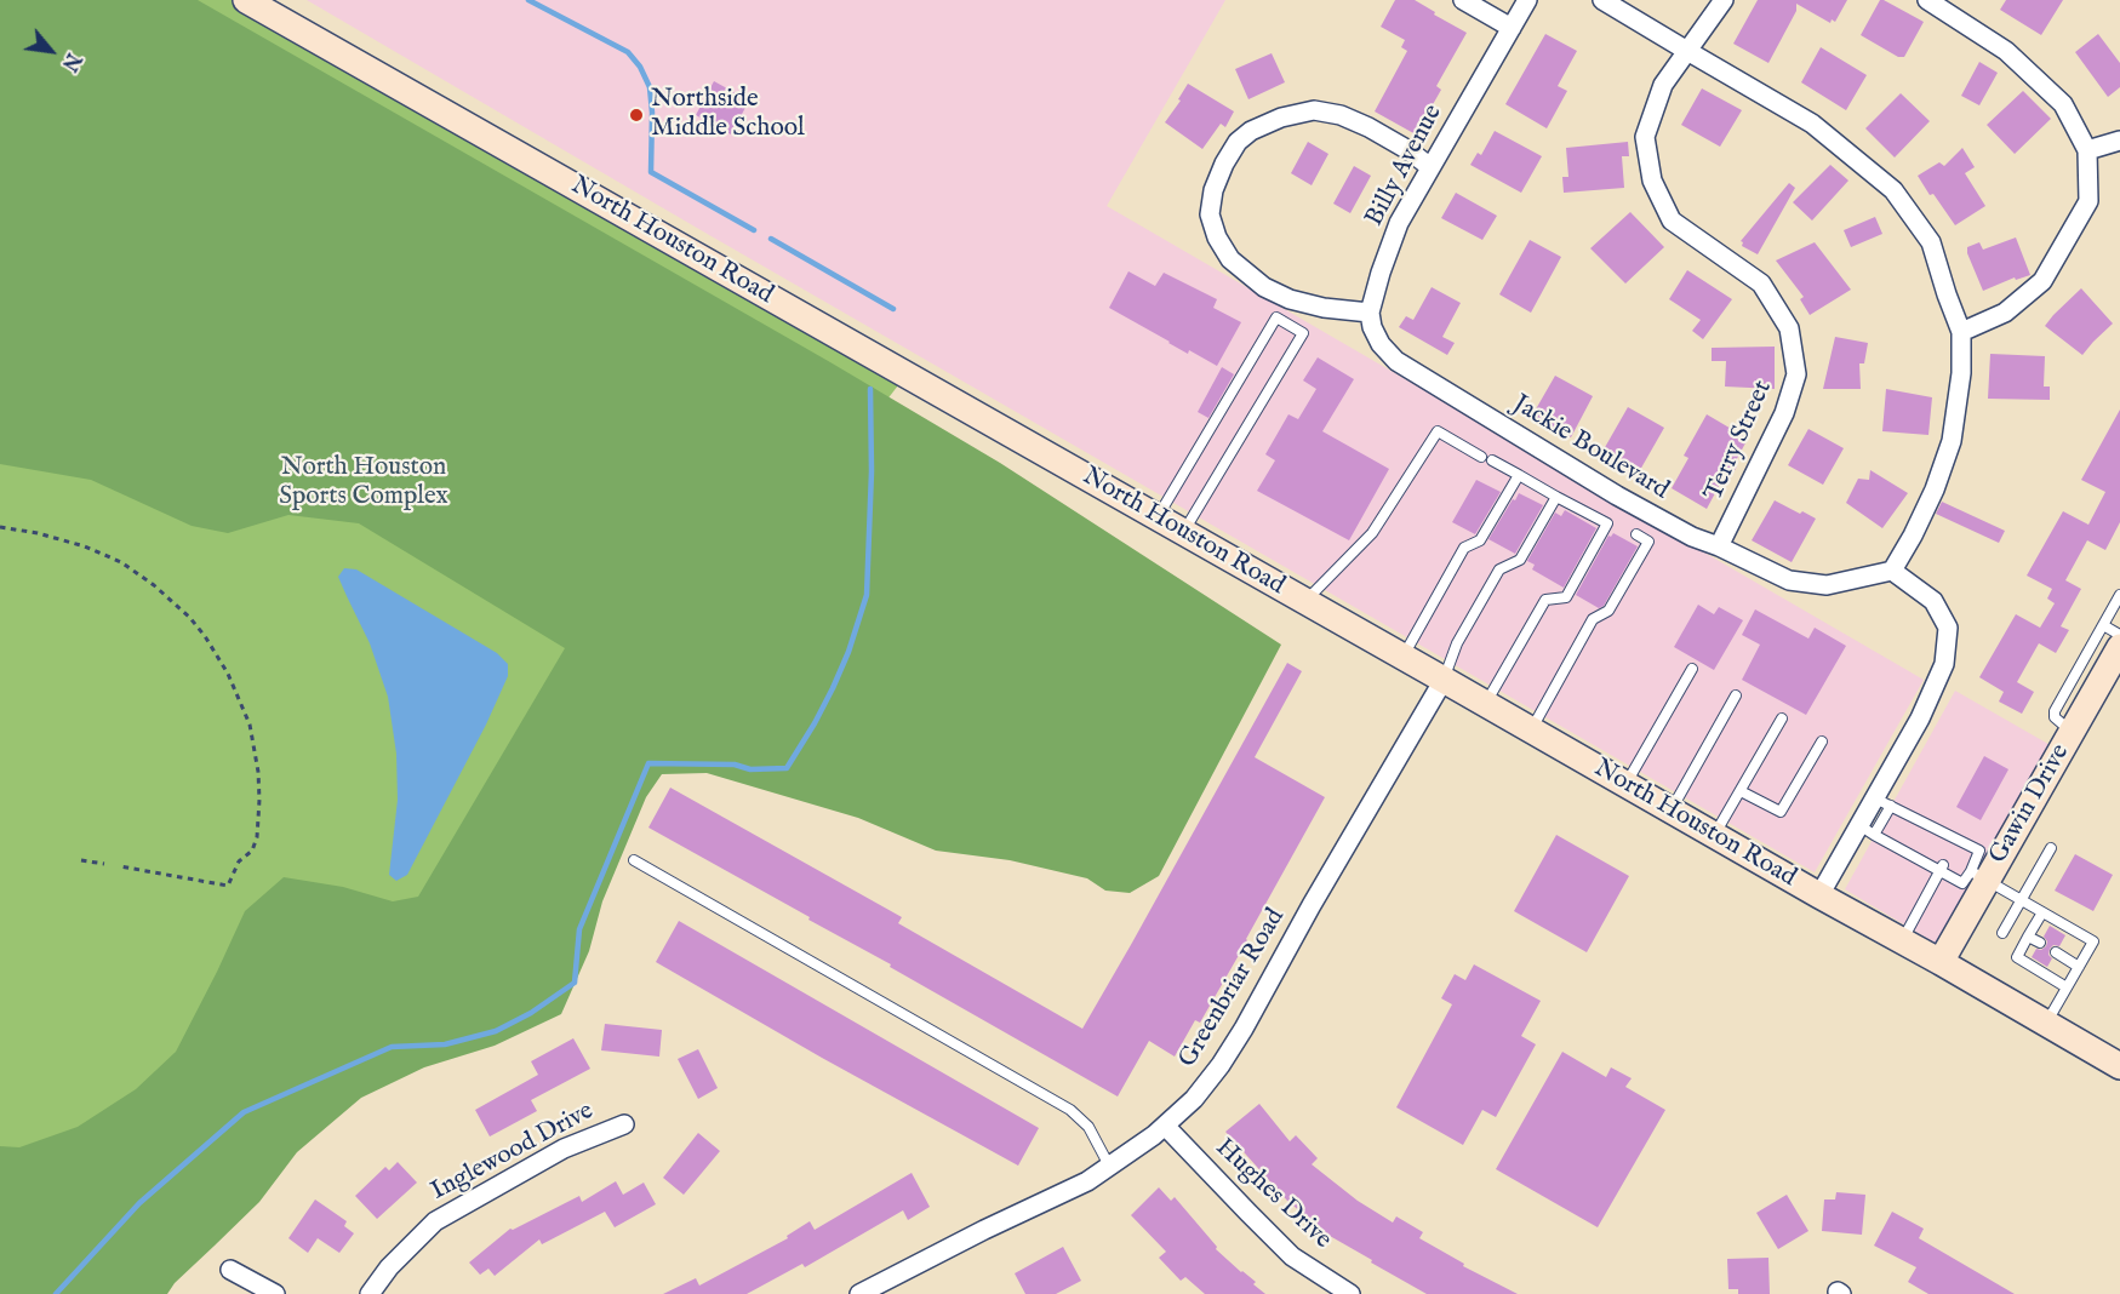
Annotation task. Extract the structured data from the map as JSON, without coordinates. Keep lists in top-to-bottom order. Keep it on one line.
{"streets":{"street":["Billy Avenue","North Houston Road","Terry Street","Jackie Boulevard","Gawin Drive","Greenbriar Road","Inglewood Drive","Hughes Drive"]},"crossings":[["Billy Avenue","Jackie Boulevard"],["North Houston Road","Gawin Drive"],["North Houston Road","Greenbriar Road"],["Terry Street","Jackie Boulevard"],["Greenbriar Road","Hughes Drive"]],"parks":["North Houston Sports Complex"],"places":["Northside Middle School"],"north":"bottom right"}
